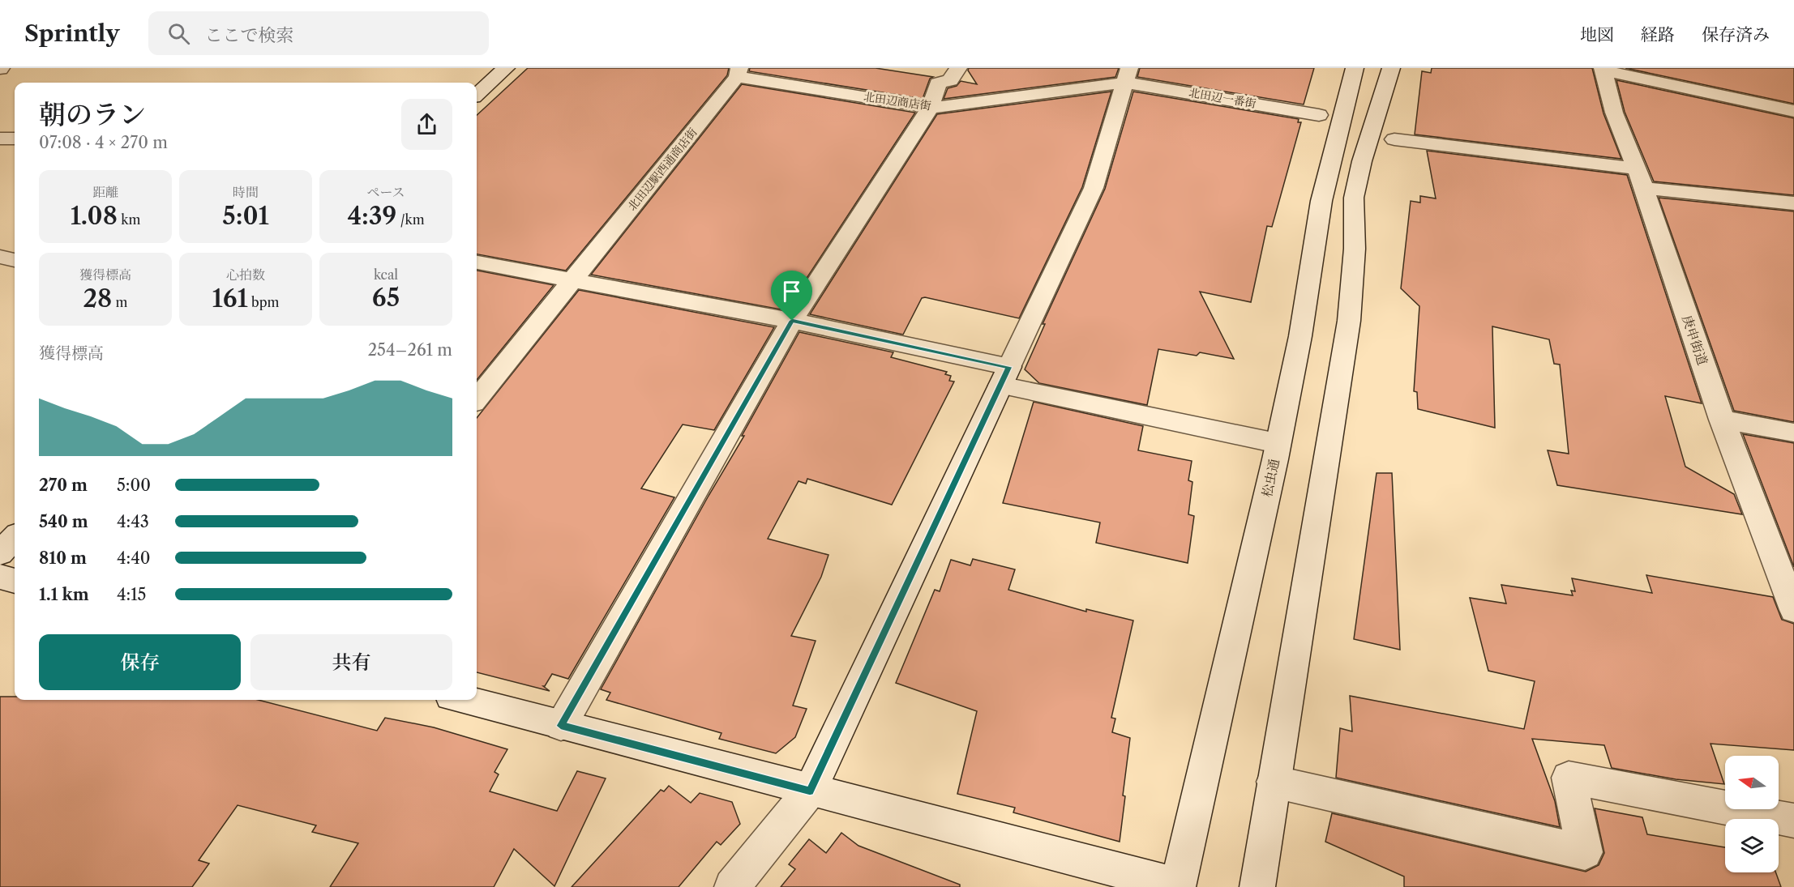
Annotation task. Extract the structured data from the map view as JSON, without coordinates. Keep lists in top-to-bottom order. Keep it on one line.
{"streets":{"street":["北田辺一番街","北田辺商店街","北田辺駅西通商店街","庚申街道","松虫通"]},"crossings":[["北田辺一番街","北田辺商店街"],["北田辺商店街","北田辺駅西通商店街"]],"north":"left","page":{"header":"Sprintly","search":"ここで検索","nav":["地図","経路","保存済み"],"heading":["朝のラン","07:08 · 4 × 270 m"],"stats":[["距離","1.08 km"],["時間","5:01"],["ペース","4:39 /km"],["獲得標高","28 m"],["心拍数","161 bpm"],["kcal","65"]],"chart":["獲得標高","254–261 m"],"list":[{"name":"270 m","note":"5:00"},{"name":"540 m","note":"4:43"},{"name":"810 m","note":"4:40"},{"name":"1.1 km","note":"4:15"}],"buttons":["保存","共有"]}}
